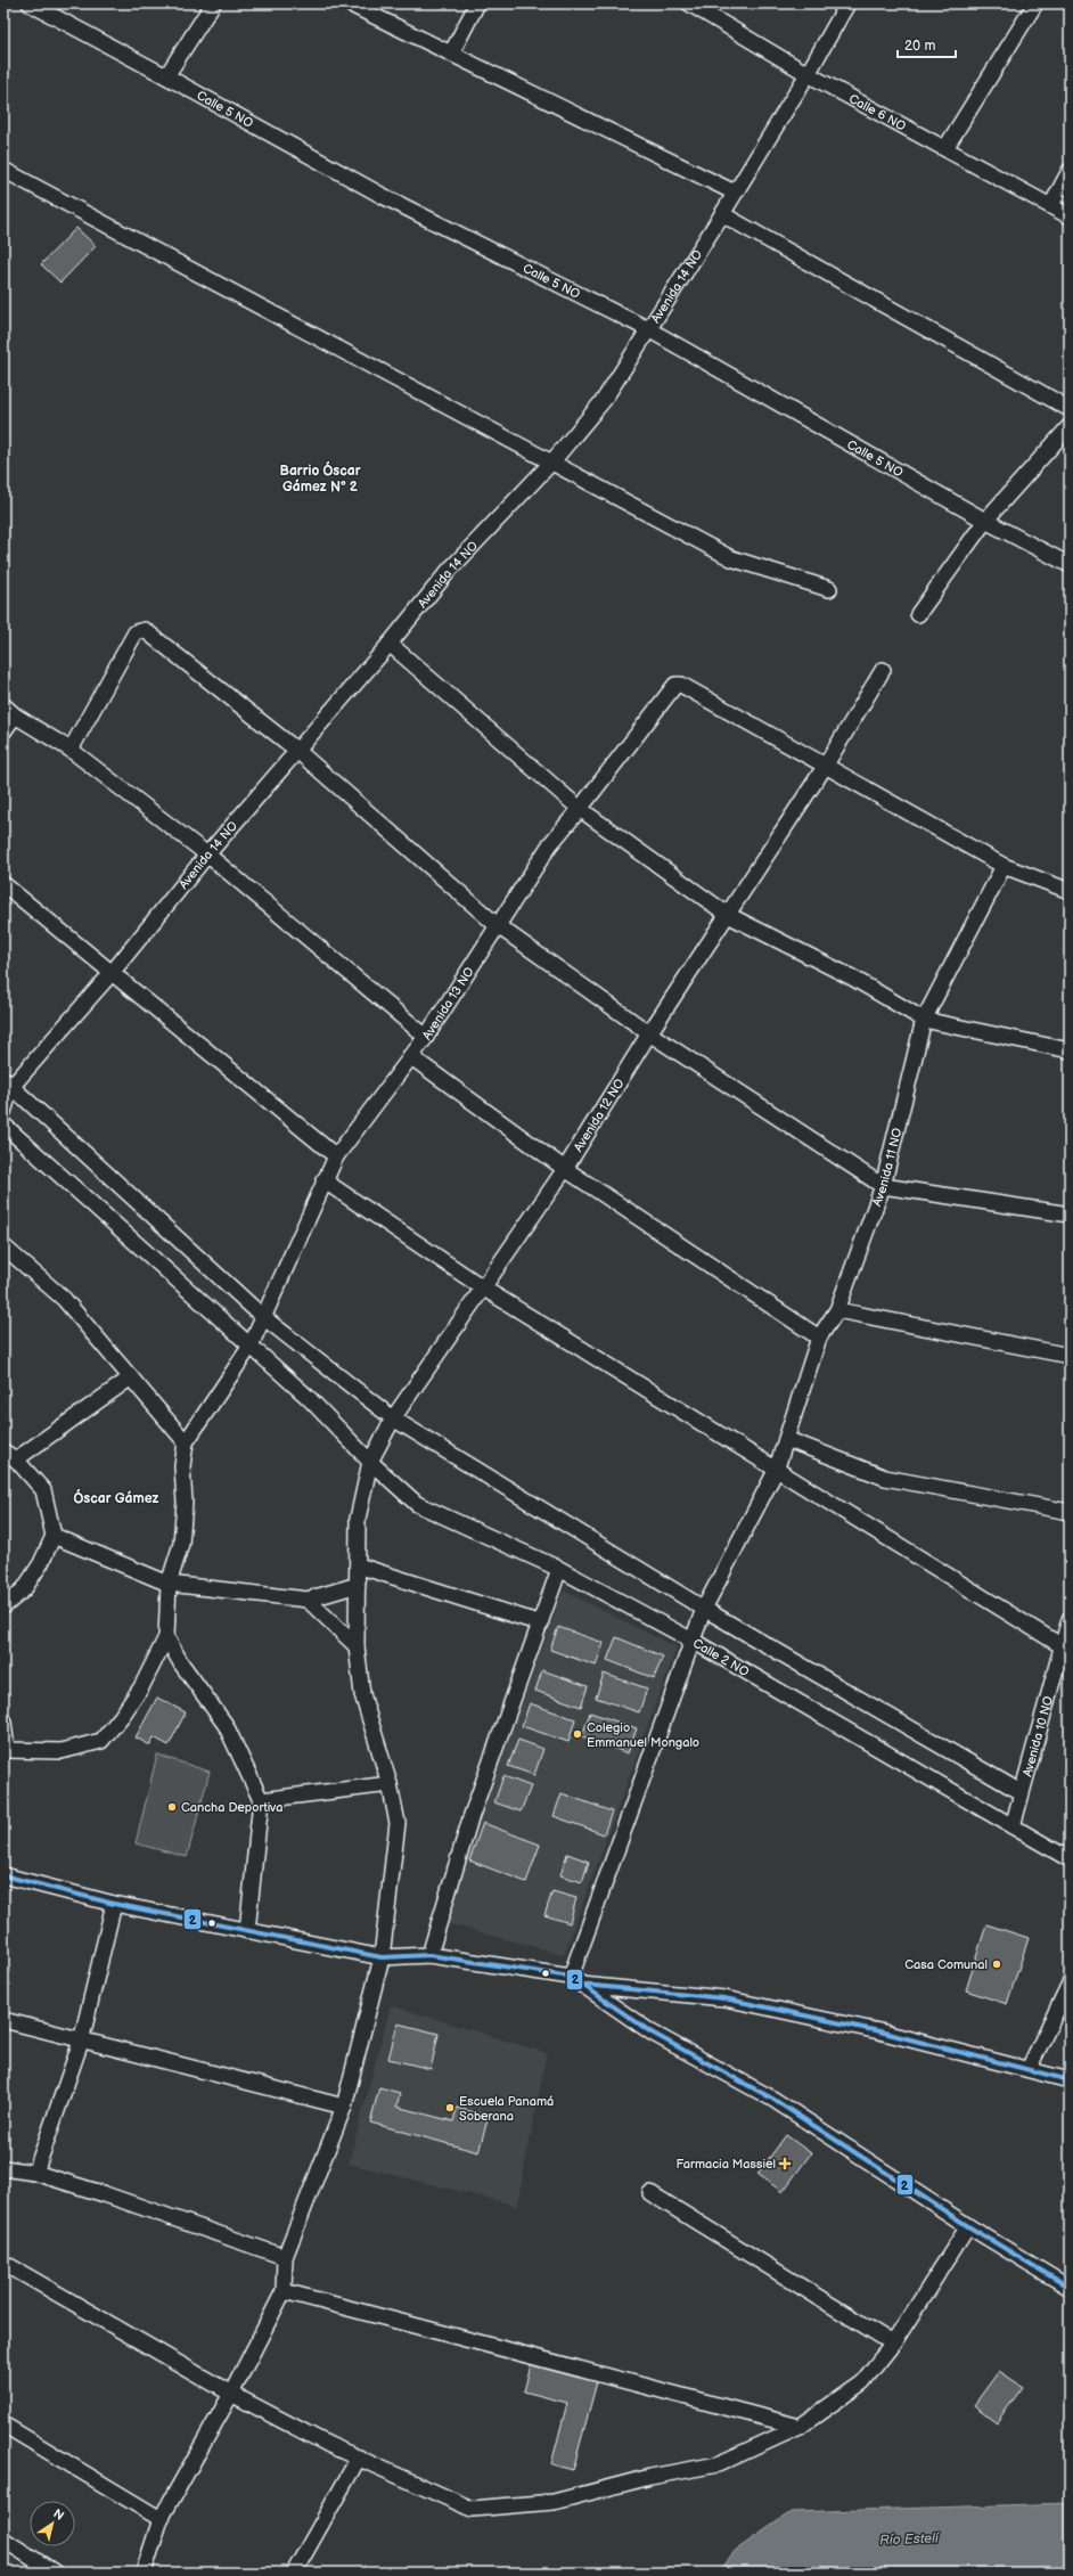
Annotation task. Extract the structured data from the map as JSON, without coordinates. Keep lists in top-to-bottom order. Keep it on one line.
{"streets":{"street":["Calle 5 NO","Calle 6 NO","Avenida 14 NO","Avenida 13 NO","Avenida 12 NO","Avenida 11 NO","Calle 2 NO","Avenida 10 NO"]},"crossings":[["Calle 5 NO","Avenida 14 NO"],["Calle 6 NO","Avenida 14 NO"],["Avenida 13 NO","Avenida 12 NO"],["Avenida 13 NO","Calle 2 NO"],["Avenida 12 NO","Calle 2 NO"],["Avenida 11 NO","Calle 2 NO"],["Calle 2 NO","Avenida 10 NO"]],"districts":["Barrio Óscar Gámez Nº 2","Óscar Gámez"],"water":["Río Estelí"],"places":{"other":["Colegio Emmanuel Mongalo","Cancha Deportiva","Casa Comunal","Escuela Panamá Soberana"],"health":["Farmacia Massiel"]},"lines":["transit line 2"],"scale_bar":"20 m","north":"top right"}
